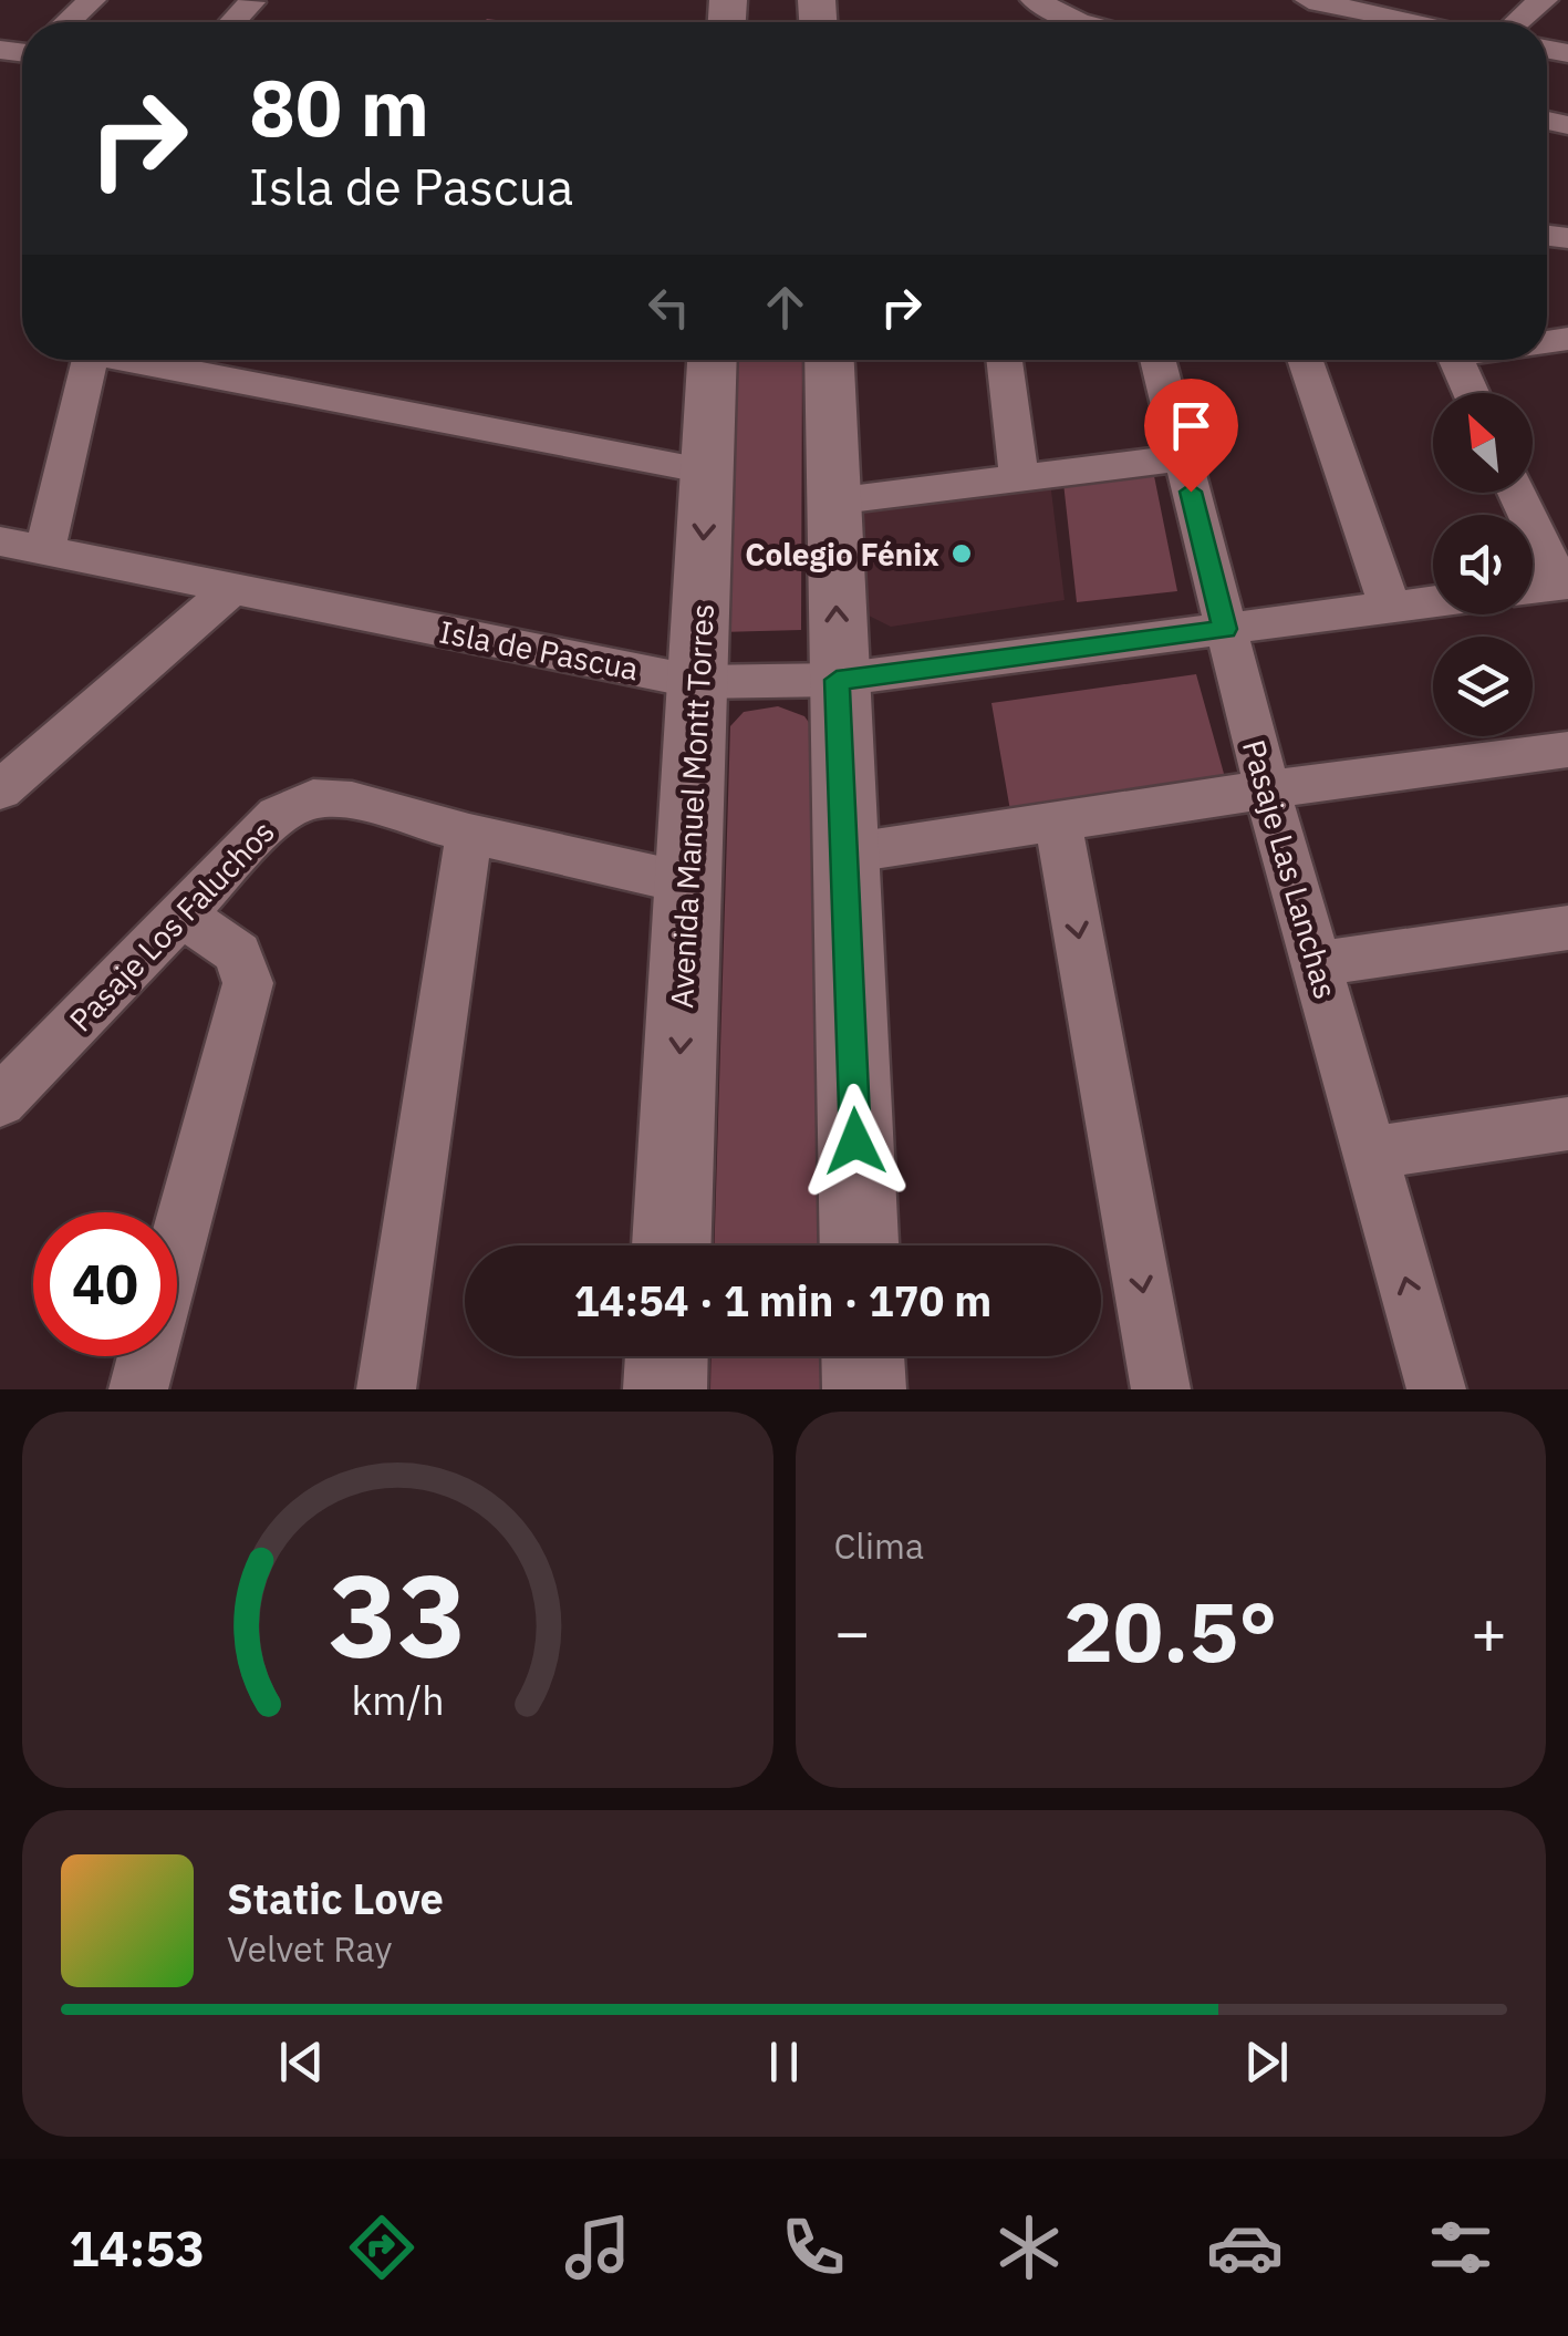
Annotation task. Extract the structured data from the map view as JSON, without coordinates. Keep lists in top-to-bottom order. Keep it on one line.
{"streets":{"street":["Isla de Pascua","Avenida Manuel Montt Torres","Pasaje Las Lanchas","Pasaje Los Faluchos"]},"crossings":[["Isla de Pascua","Avenida Manuel Montt Torres"],["Isla de Pascua","Pasaje Las Lanchas"],["Avenida Manuel Montt Torres","Pasaje Los Faluchos"]],"places":["Colegio Fénix"],"north":"top left","page":{"turn":["80 m","Isla de Pascua"],"limit":"40","trip":"14:54 · 1 min · 170 m","tile":"Clima","heat":["−","20.5°","+"],"song":["Static Love","Velvet Ray"],"tabs":"14:53","gauge":["33","km/h"]}}
